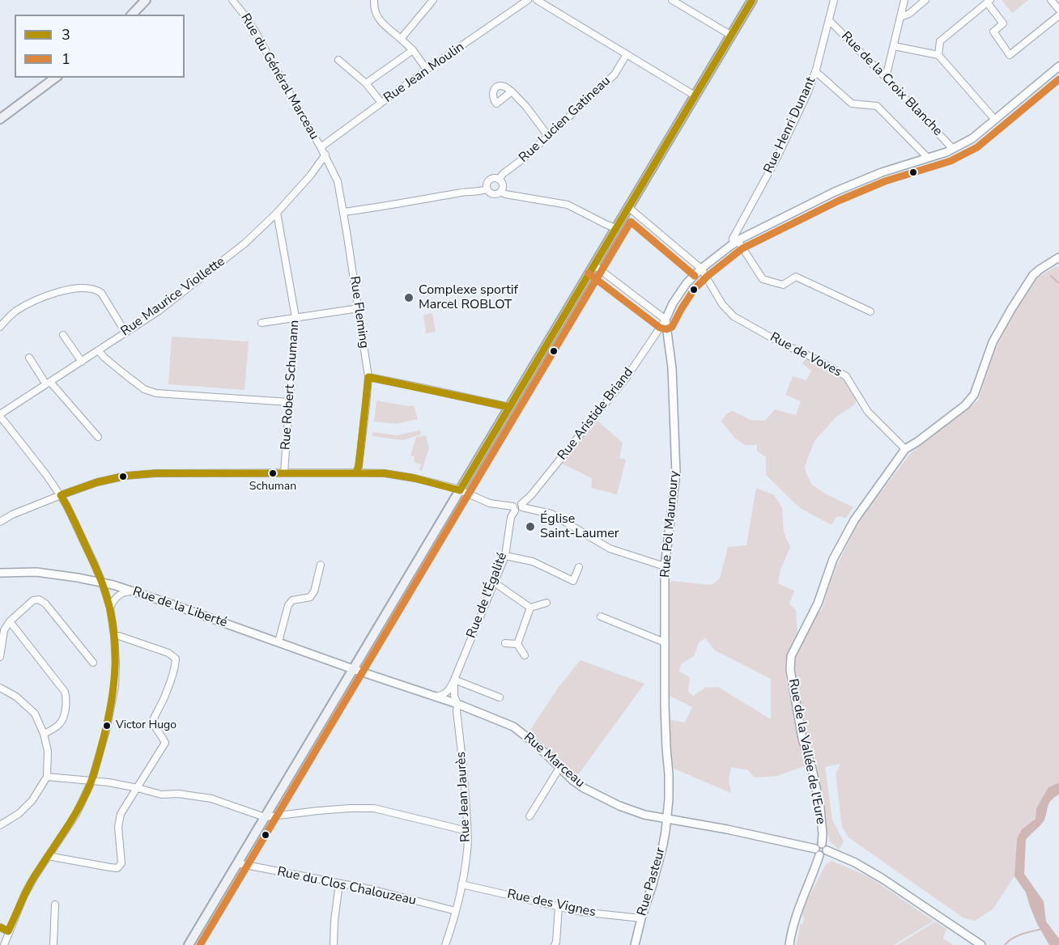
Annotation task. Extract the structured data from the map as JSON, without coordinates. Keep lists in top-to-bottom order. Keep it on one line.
{"streets":{"street":["Rue Jean Moulin","Rue du Général Marceau","Rue de la Croix Blanche","Rue Lucien Gatineau","Rue Henri Dunant","Rue Maurice Viollette","Rue Fleming","Rue de Voves","Rue Robert Schumann","Rue Aristide Briand","Rue Pol Maunoury","Rue de l'Égalité","Rue de la Liberté","Rue de la Vallée de l'Eure","Rue Marceau","Rue Jean Jaurès","Rue Pasteur","Rue du Clos Chalouzeau","Rue des Vignes"]},"crossings":[["Rue Jean Moulin","Rue du Général Marceau"],["Rue du Général Marceau","Rue Maurice Viollette"],["Rue du Général Marceau","Rue Fleming"],["Rue de la Croix Blanche","Rue Henri Dunant"],["Rue Maurice Viollette","Rue Fleming"],["Rue Maurice Viollette","Rue Robert Schumann"],["Rue de Voves","Rue de la Vallée de l'Eure"],["Rue Aristide Briand","Rue Pol Maunoury"],["Rue Pol Maunoury","Rue Marceau"],["Rue Pol Maunoury","Rue Pasteur"],["Rue de l'Égalité","Rue Marceau"],["Rue de l'Égalité","Rue Jean Jaurès"],["Rue de la Liberté","Rue Marceau"],["Rue de la Vallée de l'Eure","Rue Marceau"],["Rue Marceau","Rue Jean Jaurès"],["Rue Marceau","Rue Pasteur"],["Rue Jean Jaurès","Rue du Clos Chalouzeau"],["Rue Jean Jaurès","Rue des Vignes"],["Rue Pasteur","Rue des Vignes"]],"places":["Complexe sportif Marcel ROBLOT","Schuman","Église Saint-Laumer","Victor Hugo"],"lines":["transit line 3","transit line 1"],"legend":["3","1"]}
